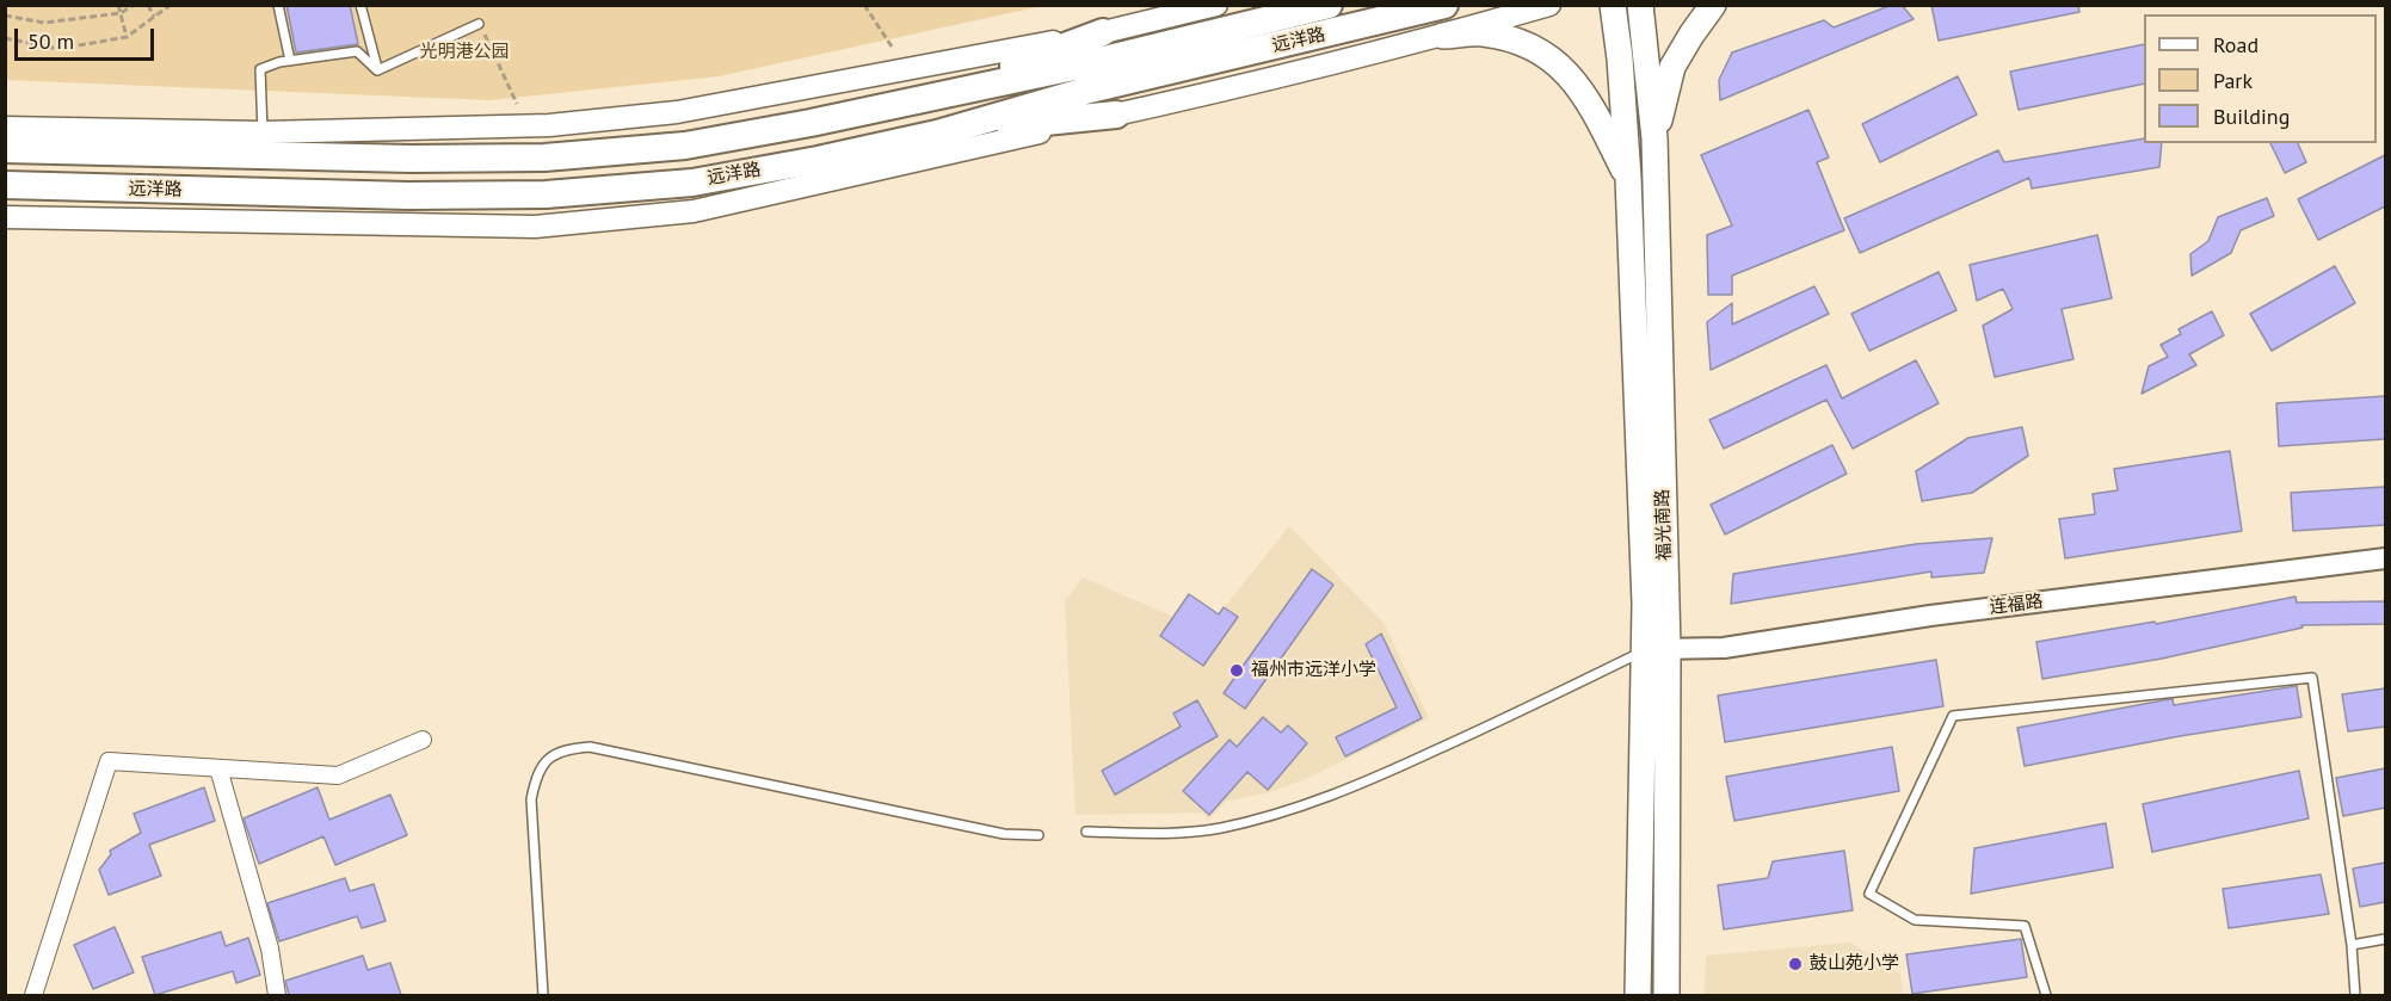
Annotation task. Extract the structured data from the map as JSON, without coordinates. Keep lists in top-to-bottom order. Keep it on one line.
{"streets":{"highway":["远洋路"],"main road":["福光南路"],"street":["连福路"]},"crossings":[["福光南路","连福路"]],"parks":["光明港公园"],"places":["福州市远洋小学","鼓山苑小学"],"legend":["Road","Park","Building"],"scale_bar":"50 m"}
